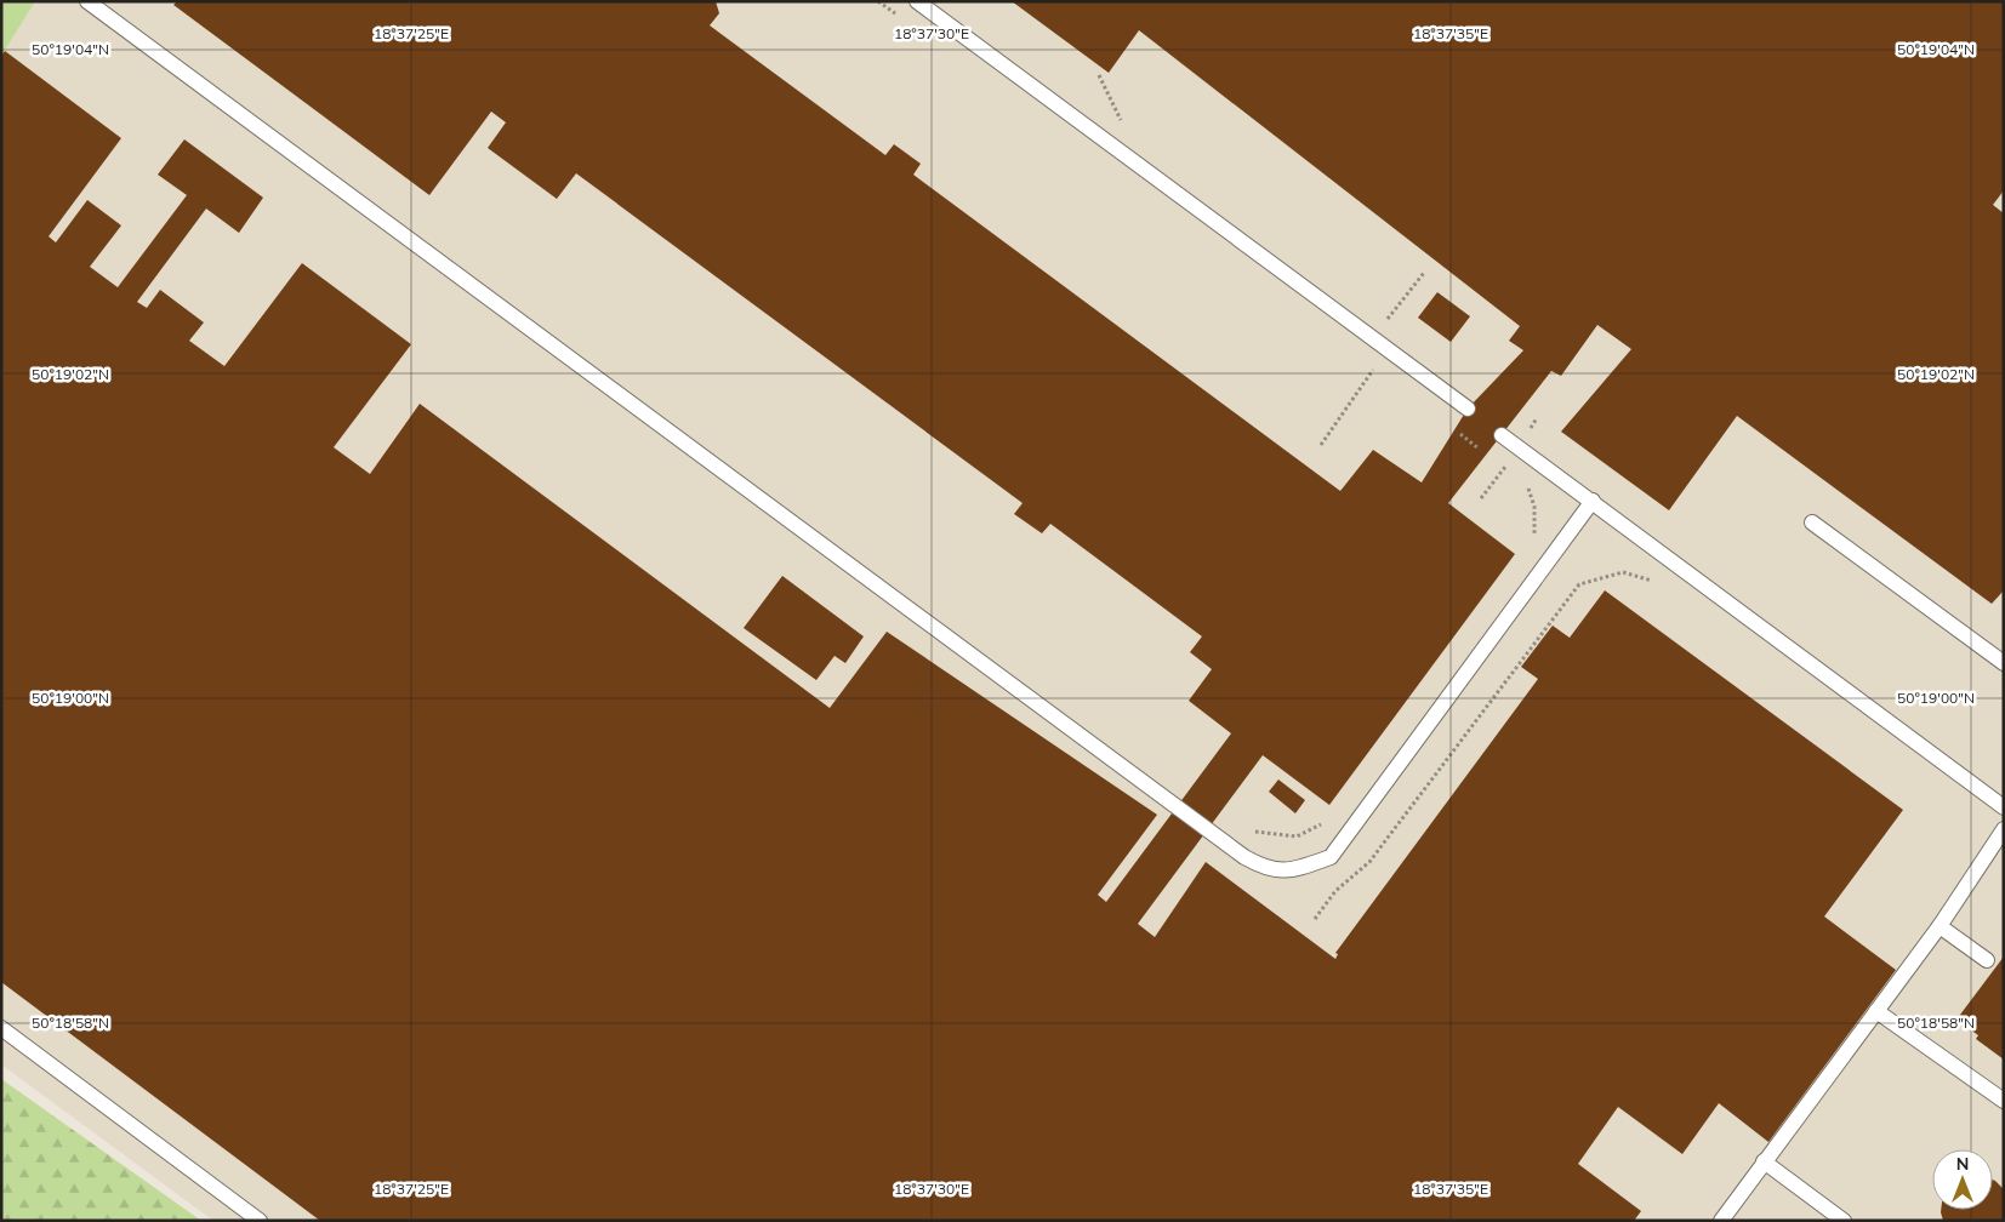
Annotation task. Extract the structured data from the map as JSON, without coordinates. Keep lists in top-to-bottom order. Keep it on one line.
{"north":"top","coordinates":["18°37'25\"E","18°37'30\"E","18°37'35\"E","50°19'04\"N","50°19'02\"N","50°19'00\"N","50°18'58\"N"]}
